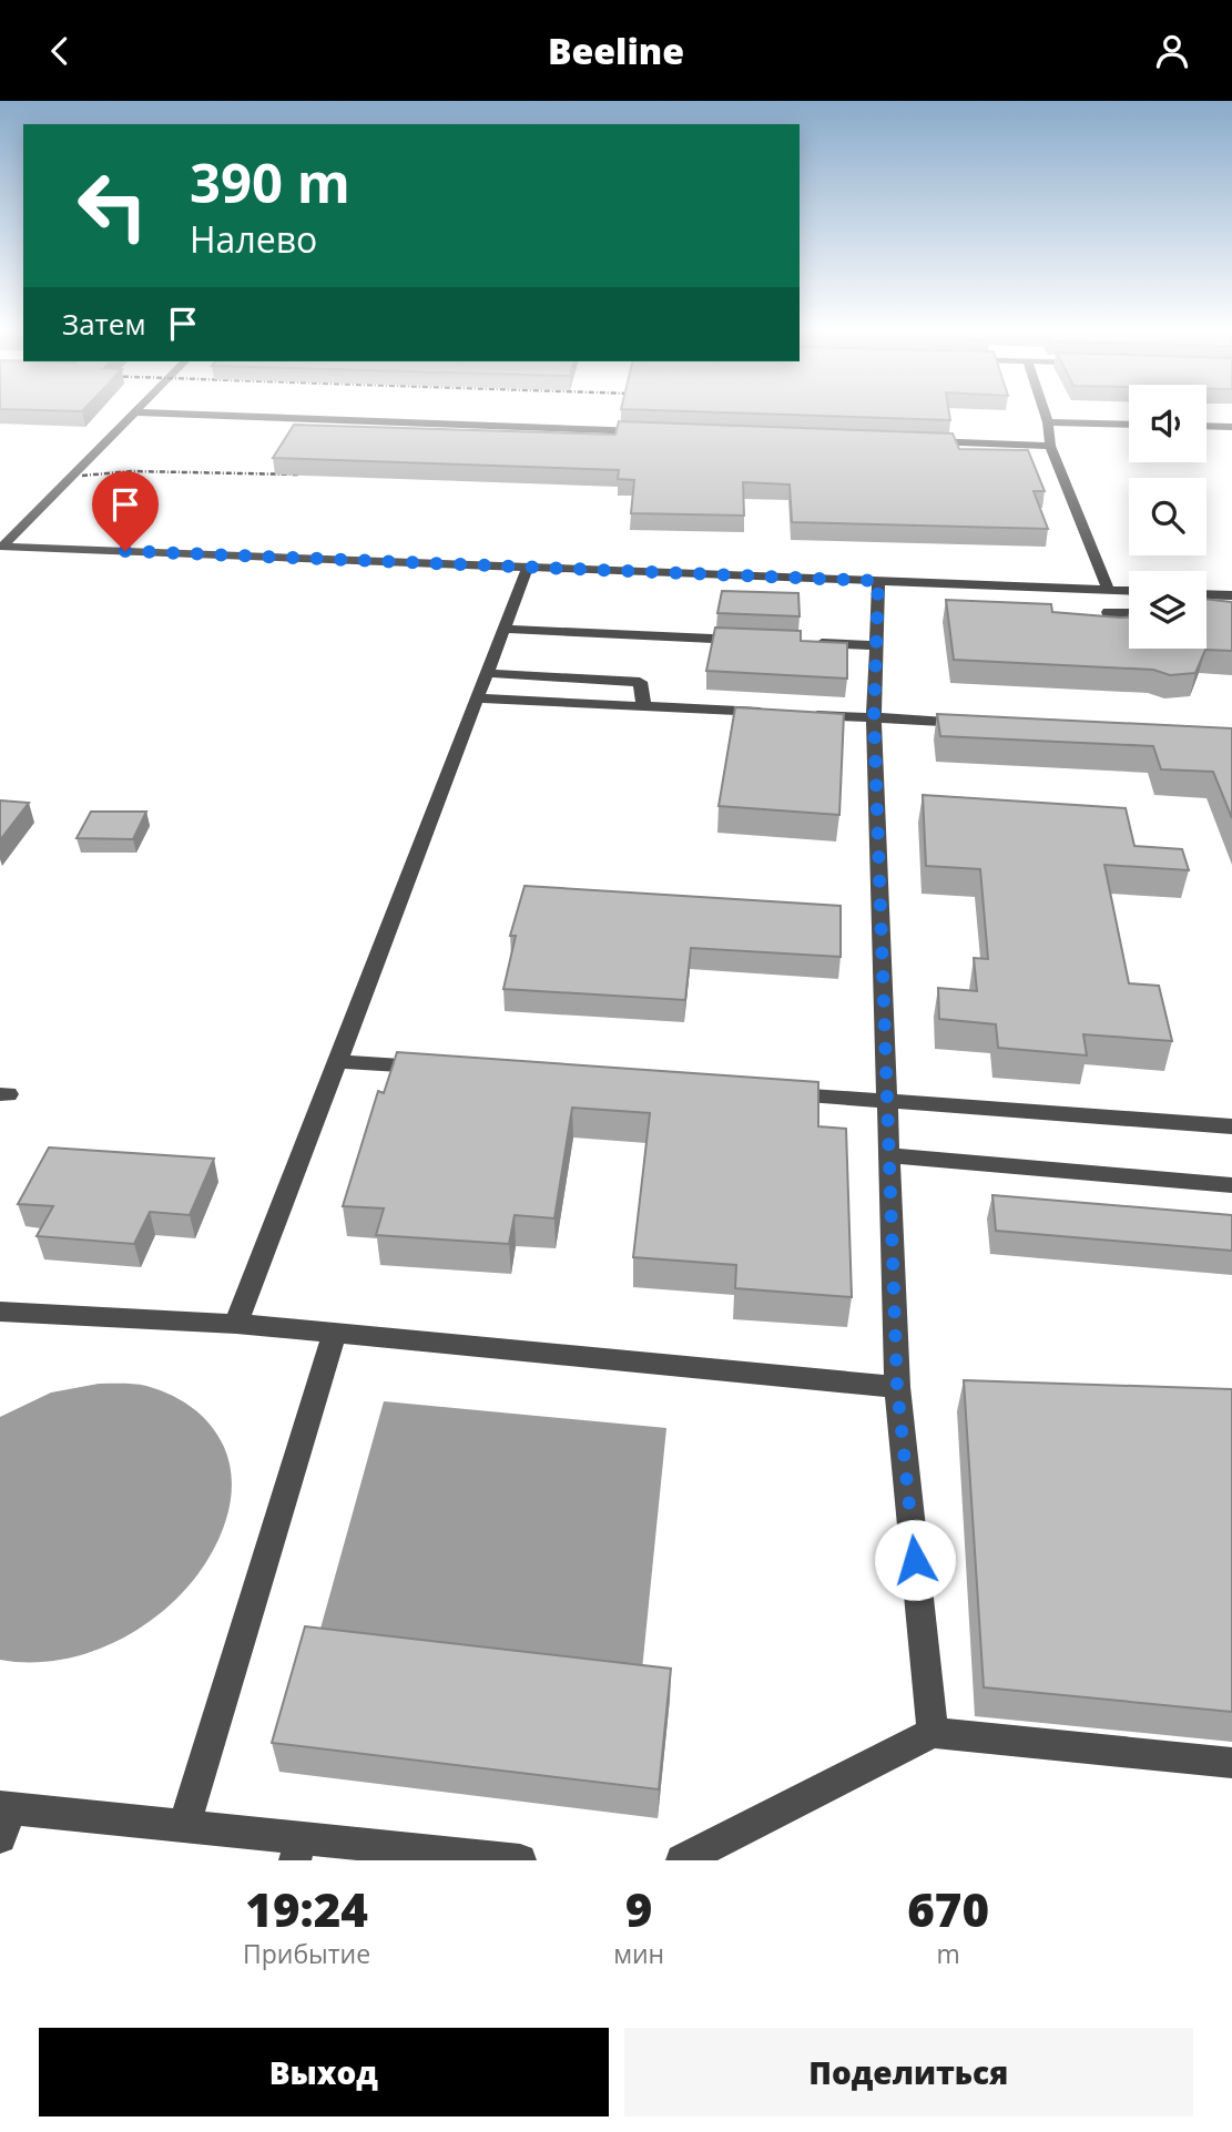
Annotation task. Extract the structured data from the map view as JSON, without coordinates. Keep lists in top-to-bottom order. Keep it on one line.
{"page":{"header":"Beeline","turn":["390 m","Налево"],"then":"Затем","eta":["19:24","Прибытие","9","мин","670","m"],"buttons":["Выход","Поделиться"]}}
